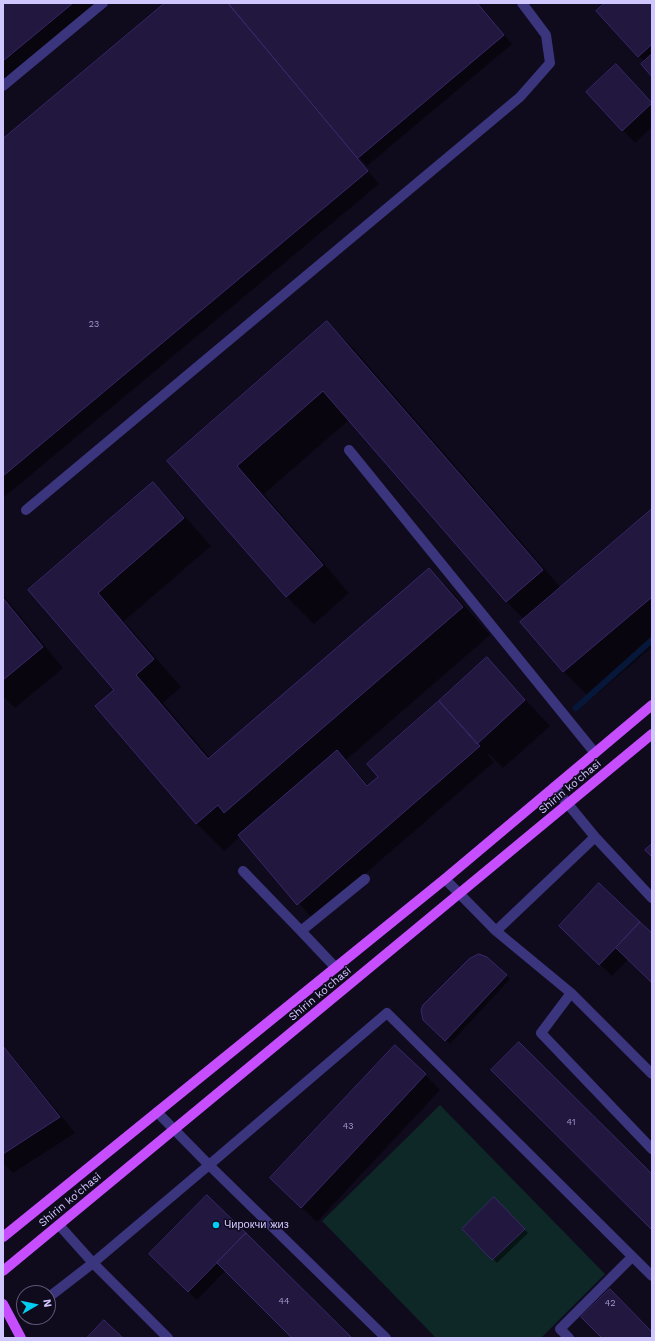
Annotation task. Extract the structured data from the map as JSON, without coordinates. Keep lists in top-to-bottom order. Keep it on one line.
{"streets":{"main road":["Shirin ko'chasi"]},"places":["Чирокчи жиз"],"house_numbers":["23","41","43","44","42"],"north":"right"}
